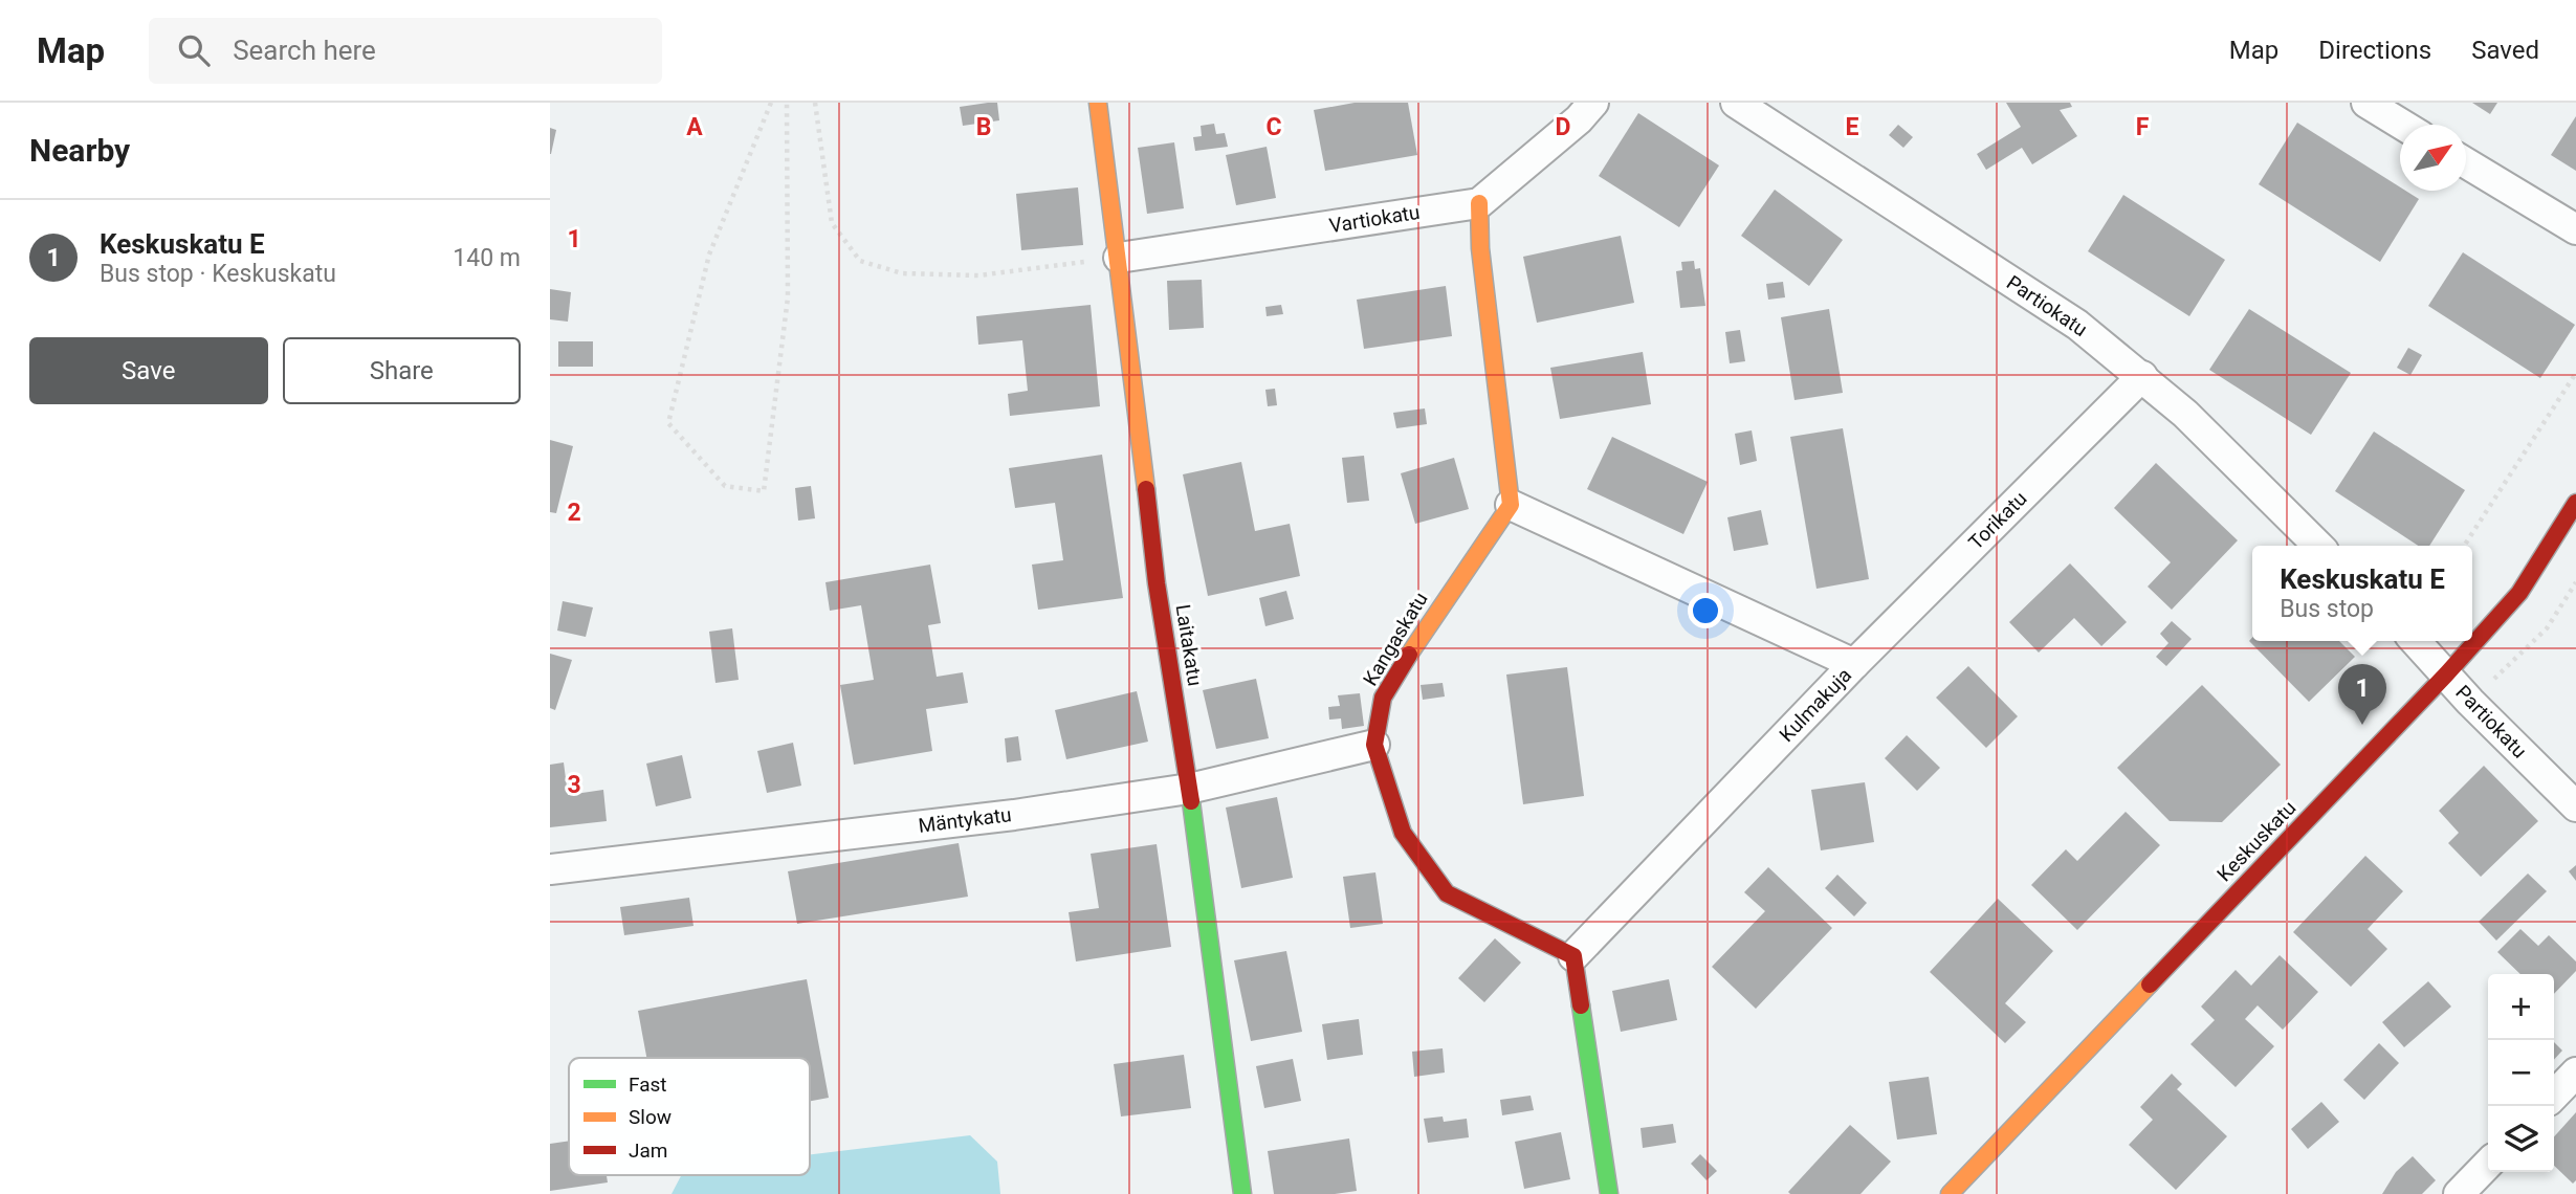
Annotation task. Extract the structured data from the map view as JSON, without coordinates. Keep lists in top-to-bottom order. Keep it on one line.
{"streets":{"street":["Vartiokatu","Partiokatu","Torikatu","Kangaskatu","Laitakatu","Kulmakuja","Mäntykatu","Keskuskatu"]},"crossings":[["Vartiokatu","Laitakatu"],["Partiokatu","Torikatu"],["Partiokatu","Keskuskatu"],["Torikatu","Kulmakuja"],["Kangaskatu","Kulmakuja"],["Kangaskatu","Mäntykatu"],["Laitakatu","Mäntykatu"]],"legend":["Fast","Slow","Jam"],"north":"top right","page":{"header":"Map","search":"Search here","nav":["Map","Directions","Saved"],"heading":"Nearby","list":[{"mark":"1","name":"Keskuskatu E","note":"Bus stop · Keskuskatu","value":"140 m"}],"buttons":["Save","Share"],"popup":["Keskuskatu E","Bus stop"],"pins":"1","map_buttons":["+","−"]},"grid":{"columns":["A","B","C","D","E","F"],"rows":["1","2","3"]}}
